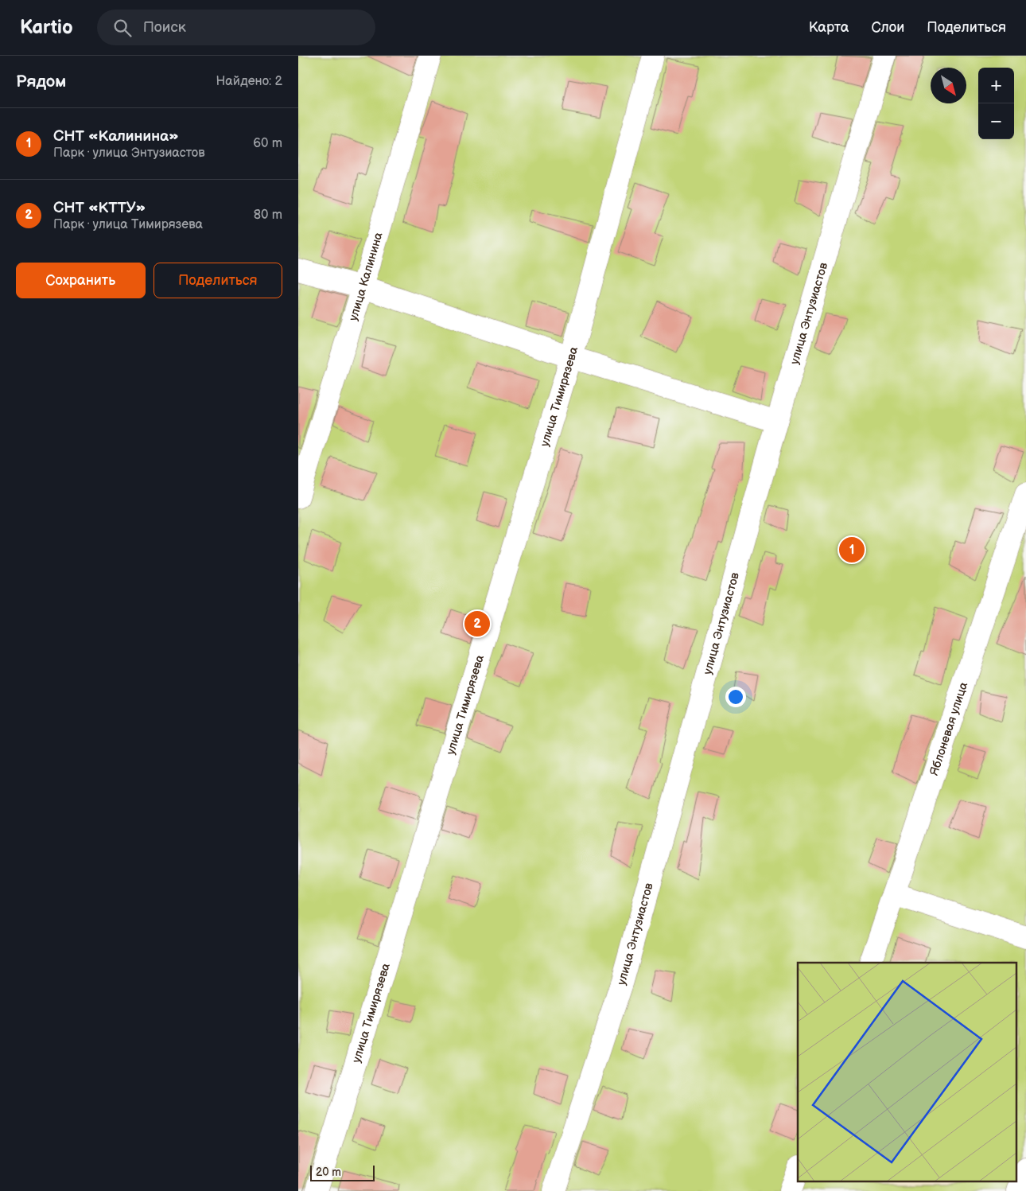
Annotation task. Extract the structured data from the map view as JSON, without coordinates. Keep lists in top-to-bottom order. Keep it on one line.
{"streets":{"street":["улица Калинина","улица Энтузиастов","улица Тимирязева","Яблоневая улица"]},"scale_bar":"20 m","north":"bottom right","page":{"header":"Kartio","search":"Поиск","nav":["Карта","Слои","Поделиться"],"heading":["Рядом","Найдено: 2"],"map_buttons":["+","−"],"list":[{"mark":"1","name":"СНТ «Калинина»","note":"Парк · улица Энтузиастов","value":"60 m"},{"mark":"2","name":"СНТ «КТТУ»","note":"Парк · улица Тимирязева","value":"80 m"}],"buttons":["Сохранить","Поделиться"],"pins":["1","2"],"scale":"20 m"}}
